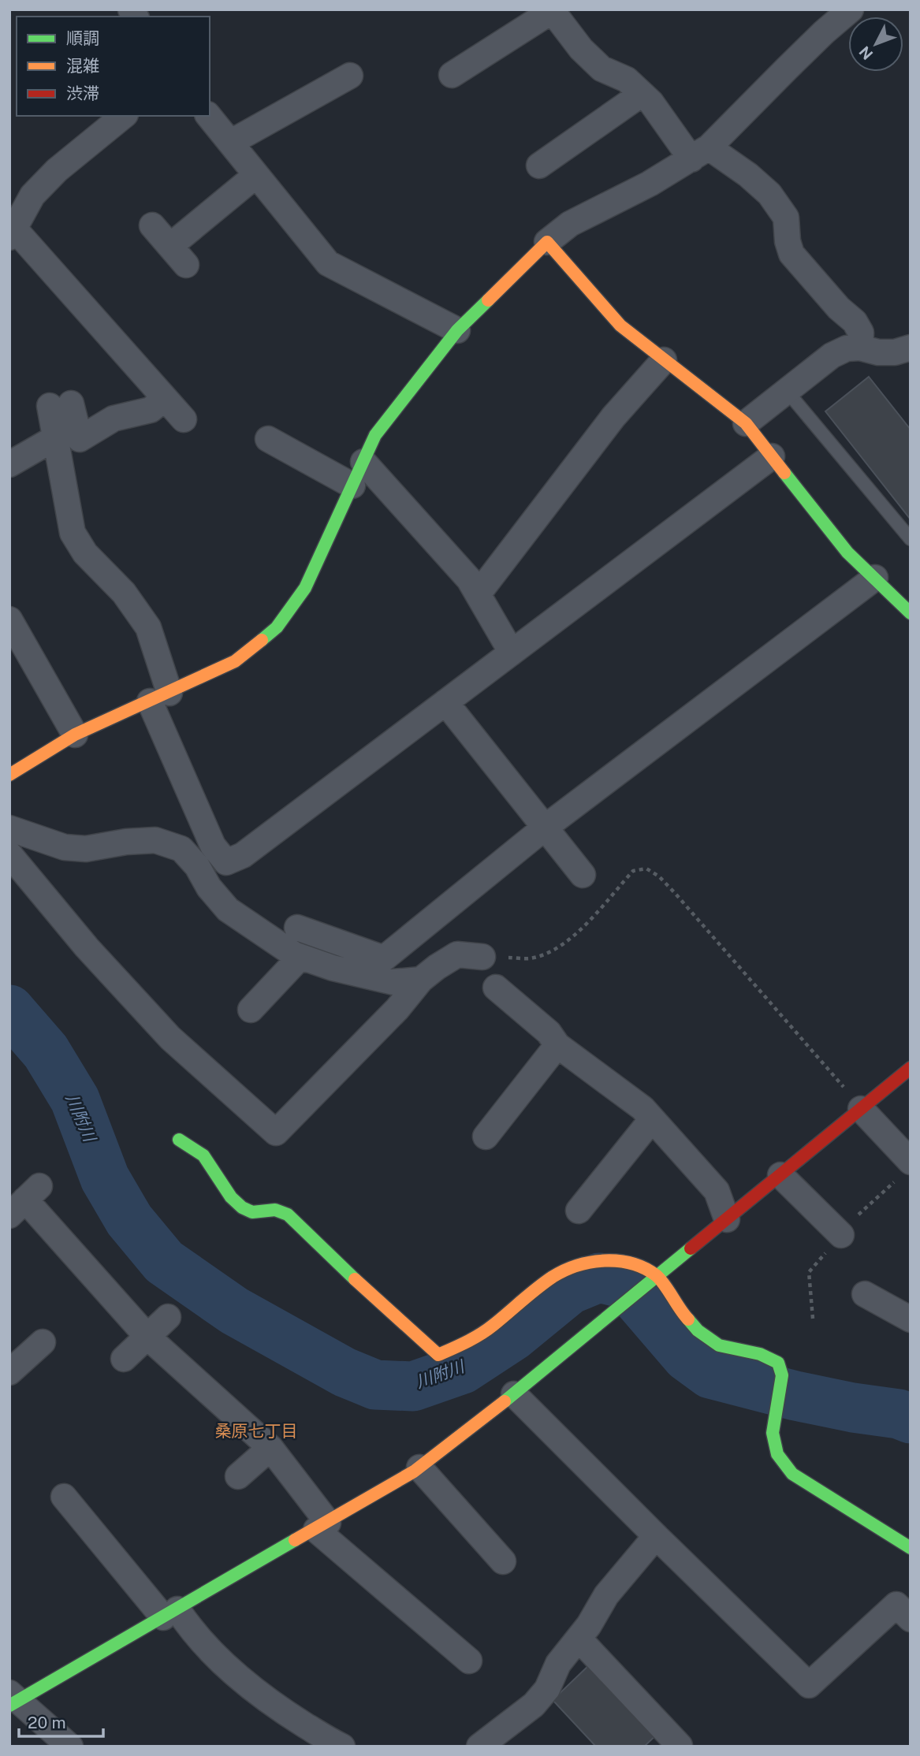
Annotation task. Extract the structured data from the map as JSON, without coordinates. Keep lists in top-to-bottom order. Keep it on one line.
{"districts":["桑原七丁目"],"water":["川附川"],"legend":["順調","混雑","渋滞"],"scale_bar":"20 m","north":"bottom left"}
